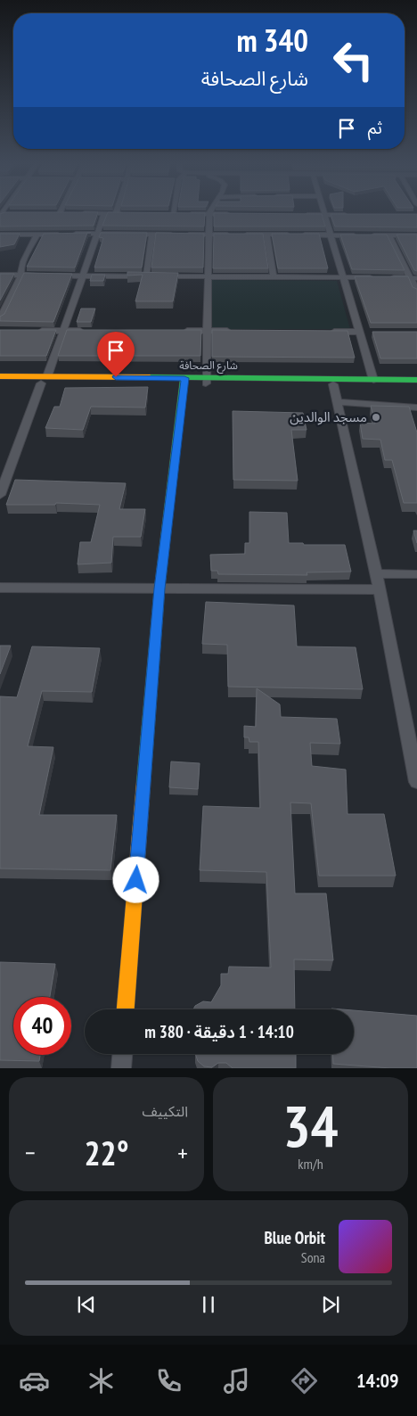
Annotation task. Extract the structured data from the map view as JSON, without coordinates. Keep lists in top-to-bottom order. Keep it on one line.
{"streets":{"main road":["شارع الصحافة"]},"places":["مسجد الوالدين"],"page":{"turn":["340 m","شارع الصحافة"],"then":"ثم","limit":"40","trip":"14:10 · 1 دقيقة · 380 m","tile":[["34","km/h"],"التكييف"],"heat":["−","22°","+"],"song":["Blue Orbit","Sona"],"tabs":"14:09"}}
